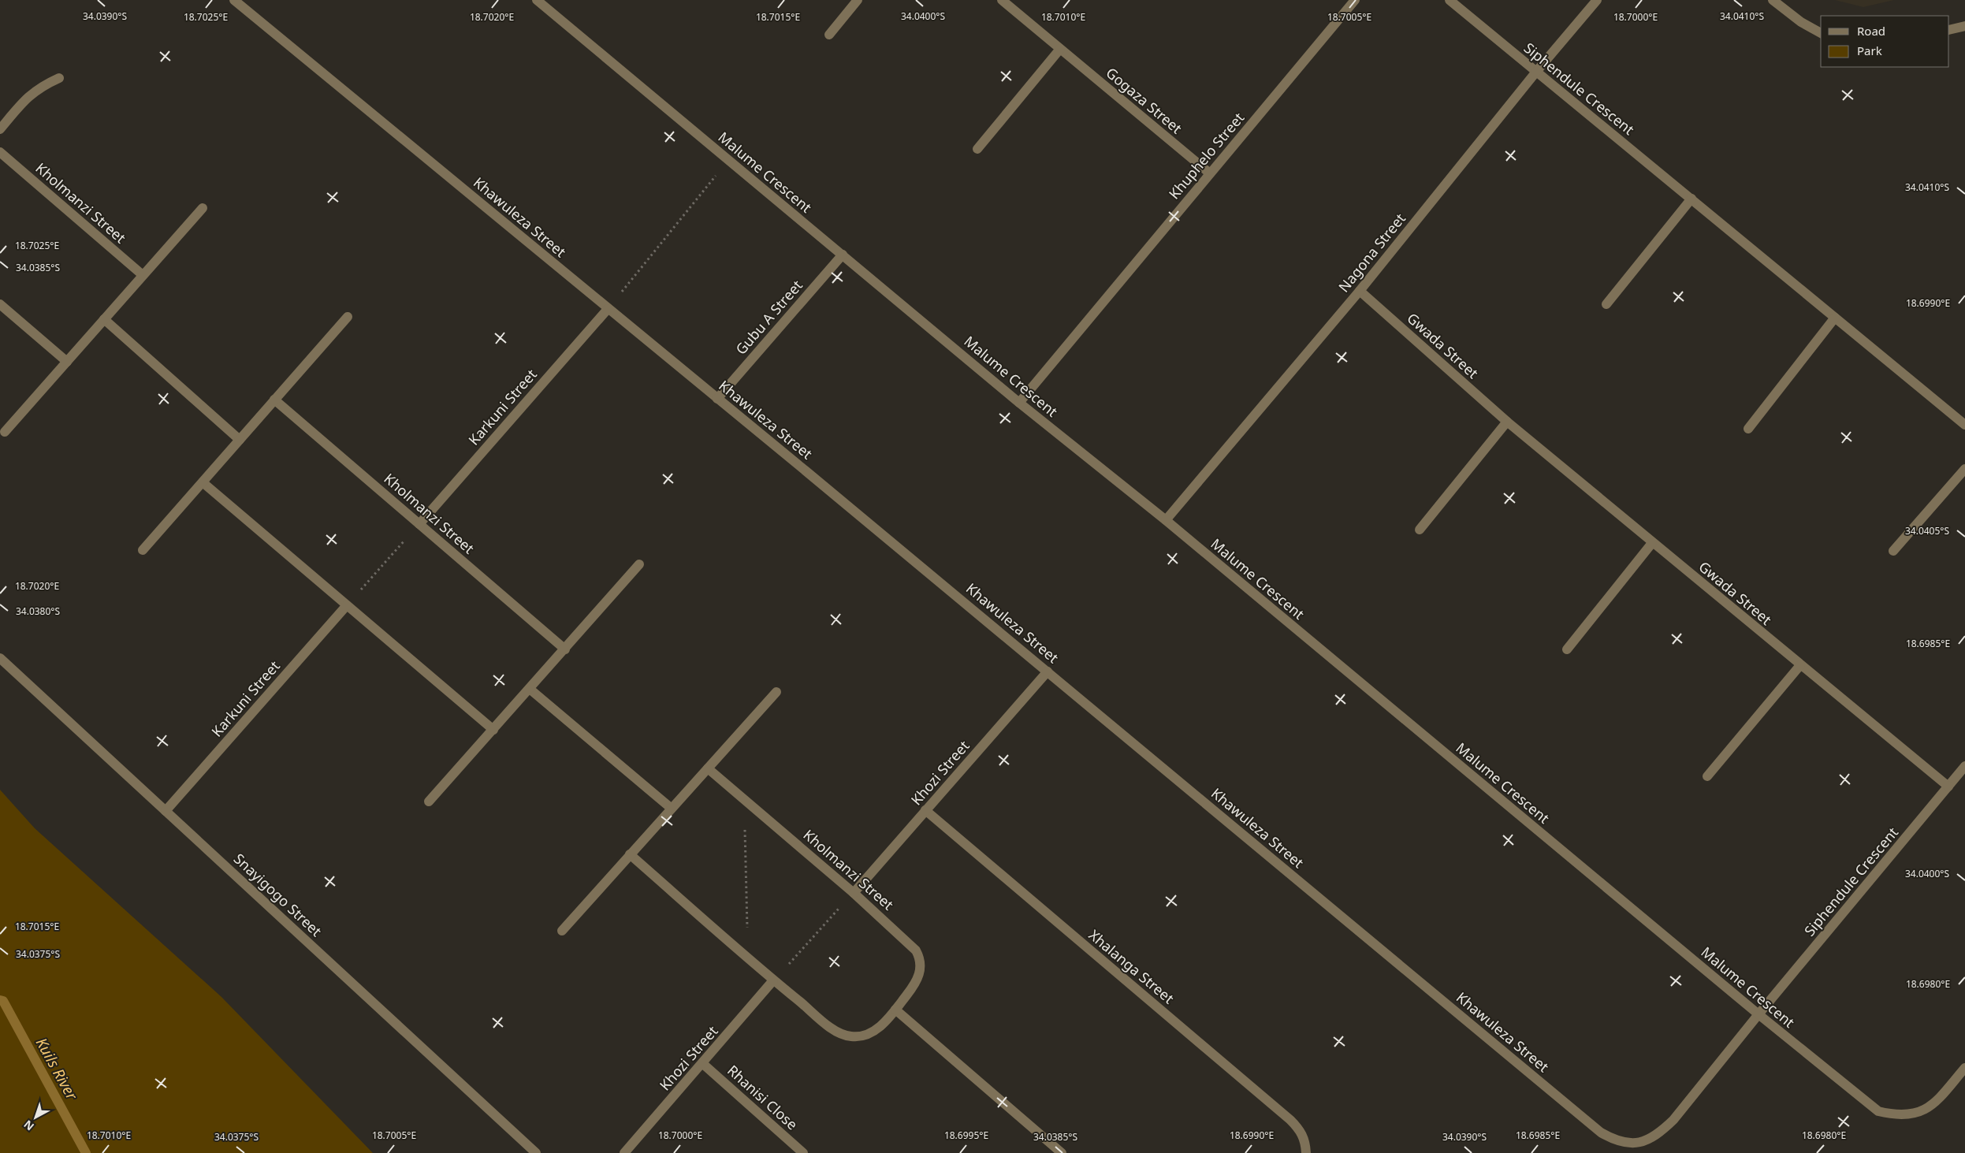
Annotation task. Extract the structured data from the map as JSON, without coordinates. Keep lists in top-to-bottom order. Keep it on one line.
{"streets":{"street":["Siphendule Crescent","Gogaza Street","Khuphelo Street","Malume Crescent","Kholmanzi Street","Khawuleza Street","Nagona Street","Gubu A Street","Gwada Street","Karkuni Street","Khozi Street","Snayigogo Street","Xhalanga Street","Rhanisi Close"]},"crossings":[["Siphendule Crescent","Malume Crescent"],["Siphendule Crescent","Khawuleza Street"],["Siphendule Crescent","Nagona Street"],["Siphendule Crescent","Gwada Street"],["Gogaza Street","Khuphelo Street"],["Khuphelo Street","Malume Crescent"],["Malume Crescent","Khawuleza Street"],["Malume Crescent","Nagona Street"],["Malume Crescent","Gubu A Street"],["Kholmanzi Street","Karkuni Street"],["Kholmanzi Street","Khozi Street"],["Khawuleza Street","Gubu A Street"],["Khawuleza Street","Karkuni Street"],["Khawuleza Street","Khozi Street"],["Nagona Street","Gwada Street"],["Karkuni Street","Snayigogo Street"],["Khozi Street","Xhalanga Street"],["Khozi Street","Rhanisi Close"]],"water":["Kuils River"],"legend":["Road","Park"],"north":"bottom left","coordinates":["34.0410°S","34.0390°S","34.0400°S","18.7025°E","18.7020°E","18.7015°E","18.7010°E","18.7005°E","18.7000°E","34.0385°S","18.6990°E","34.0405°S","34.0380°S","18.6985°E","34.0375°S","18.6980°E","18.6995°E"]}
